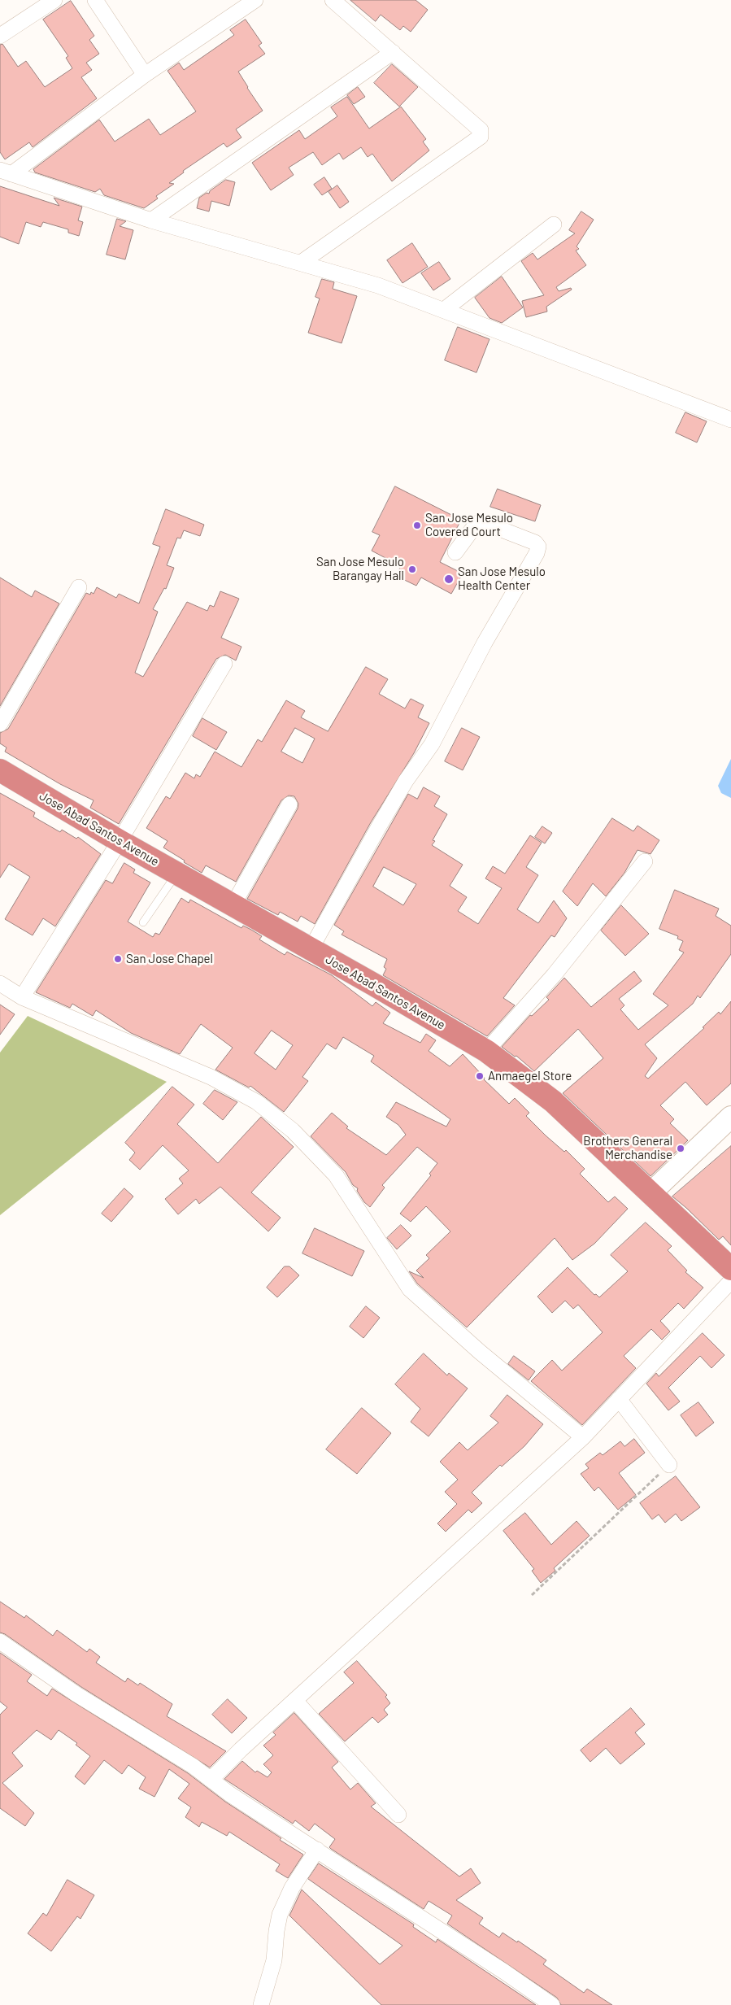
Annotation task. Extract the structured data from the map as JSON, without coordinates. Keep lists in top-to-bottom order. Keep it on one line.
{"streets":{"highway":["Jose Abad Santos Avenue"]},"places":["San Jose Mesulo Covered Court","San Jose Mesulo Barangay Hall","San Jose Mesulo Health Center","San Jose Chapel","Anmaegel Store","Brothers General Merchandise"]}
